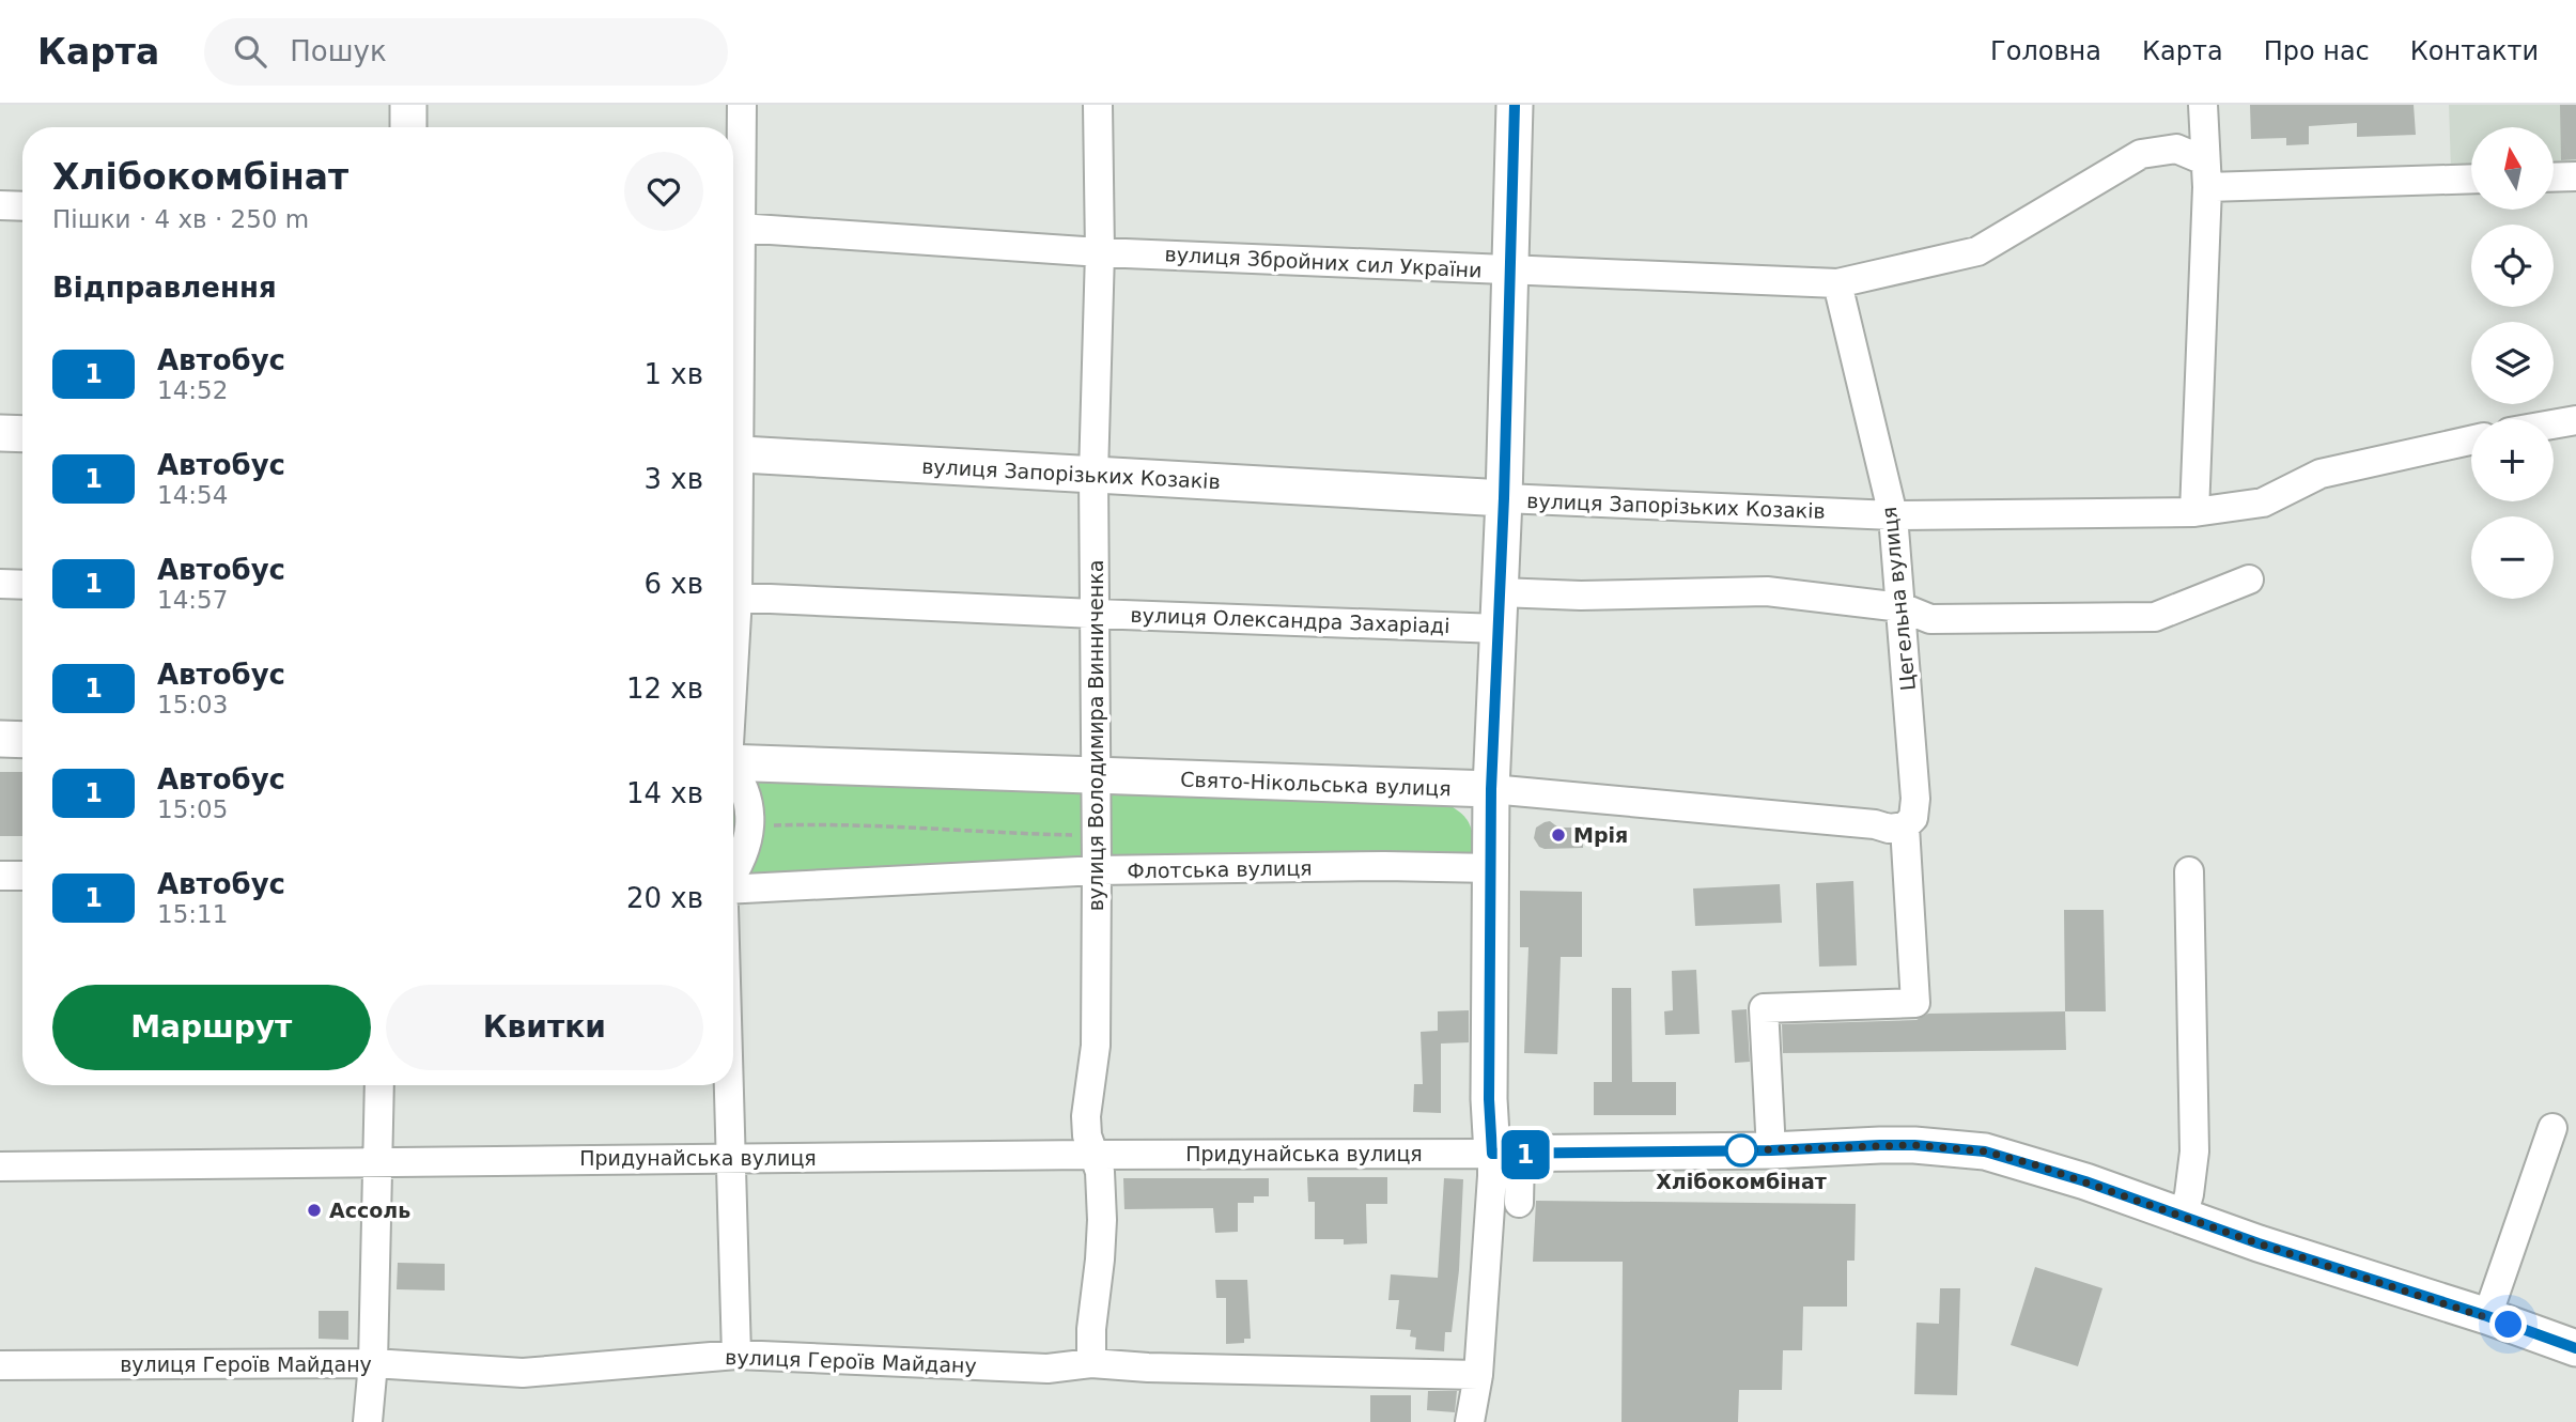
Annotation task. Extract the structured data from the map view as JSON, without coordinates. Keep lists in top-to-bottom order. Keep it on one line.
{"streets":{"main road":["вулиця Запорізьких Козаків","Свято-Нікольська вулиця","Придунайська вулиця"],"street":["вулиця Збройних сил України","Цегельна вулиця","вулиця Олександра Захаріаді","вулиця Володимира Винниченка","Флотська вулиця","вулиця Героїв Майдану"]},"crossings":[["вулиця Збройних сил України","Цегельна вулиця"],["вулиця Збройних сил України","вулиця Володимира Винниченка"],["вулиця Запорізьких Козаків","Цегельна вулиця"],["вулиця Запорізьких Козаків","вулиця Володимира Винниченка"],["Цегельна вулиця","Свято-Нікольська вулиця"],["вулиця Олександра Захаріаді","вулиця Володимира Винниченка"],["вулиця Володимира Винниченка","Свято-Нікольська вулиця"],["вулиця Володимира Винниченка","Флотська вулиця"],["вулиця Володимира Винниченка","Придунайська вулиця"],["вулиця Володимира Винниченка","вулиця Героїв Майдану"]],"places":["Мрія","Хлібокомбінат","Ассоль"],"lines":["bus line 1"],"north":"top","page":{"header":"Карта","search":"Пошук","nav":["Головна","Карта","Про нас","Контакти"],"on_map":"1","map_buttons":["+","−"],"heading":[["Хлібокомбінат","Пішки · 4 хв · 250 m"],"Відправлення"],"list":[{"mark":"1","name":"Автобус","note":"14:52","value":"1 хв"},{"mark":"1","name":"Автобус","note":"14:54","value":"3 хв"},{"mark":"1","name":"Автобус","note":"14:57","value":"6 хв"},{"mark":"1","name":"Автобус","note":"15:03","value":"12 хв"},{"mark":"1","name":"Автобус","note":"15:05","value":"14 хв"},{"mark":"1","name":"Автобус","note":"15:11","value":"20 хв"}],"buttons":["Маршрут","Квитки"]}}
